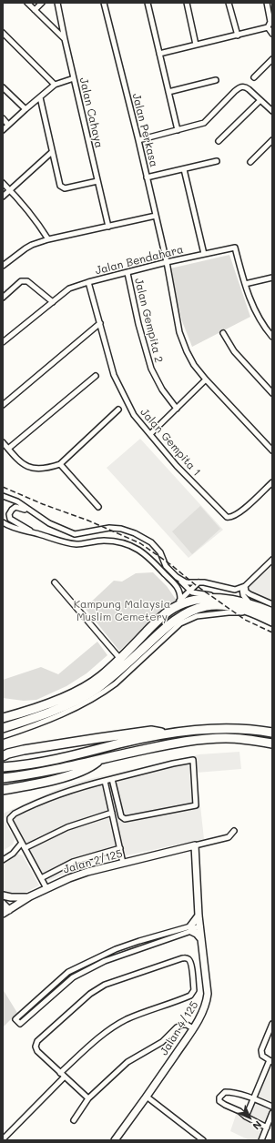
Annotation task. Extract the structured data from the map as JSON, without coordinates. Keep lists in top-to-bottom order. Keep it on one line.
{"streets":{"street":["Jalan Cahaya","Jalan Perkasa","Jalan Bendahara","Jalan Gempita 2","Jalan Gempita 1","Jalan 2/125","Jalan 4/125"]},"crossings":[["Jalan Perkasa","Jalan Bendahara"],["Jalan Bendahara","Jalan Gempita 2"],["Jalan Bendahara","Jalan Gempita 1"],["Jalan 2/125","Jalan 4/125"]],"parks":["Kampung Malaysia Muslim Cemetery"],"north":"bottom right"}
